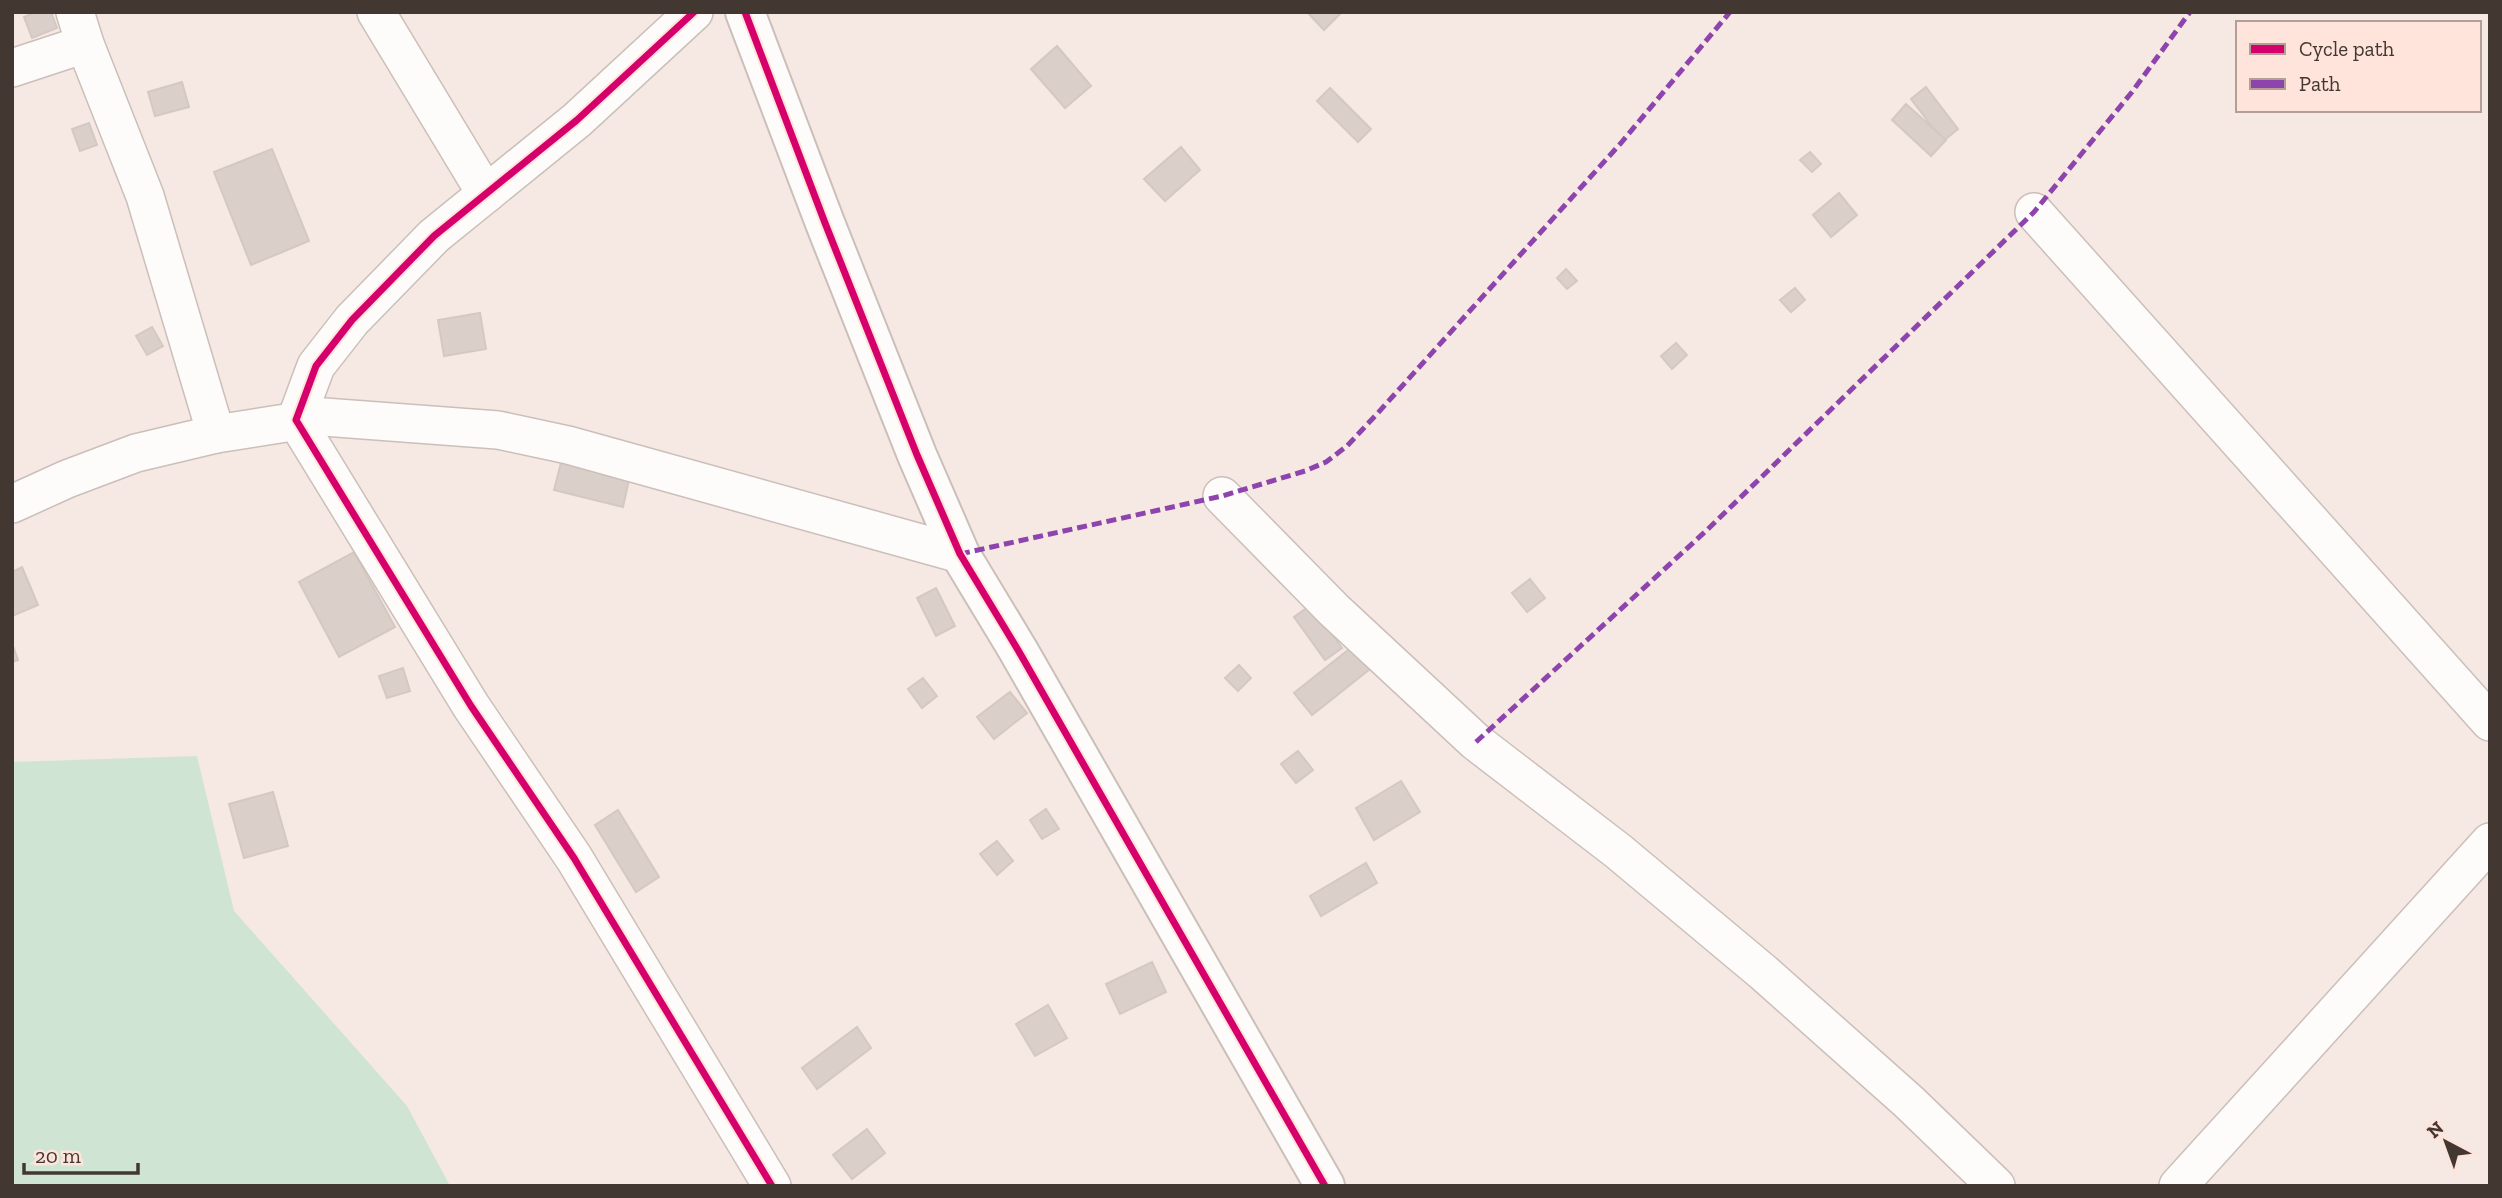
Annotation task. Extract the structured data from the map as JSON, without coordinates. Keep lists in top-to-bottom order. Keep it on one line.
{"legend":["Cycle path","Path"],"scale_bar":"20 m","north":"top left"}
